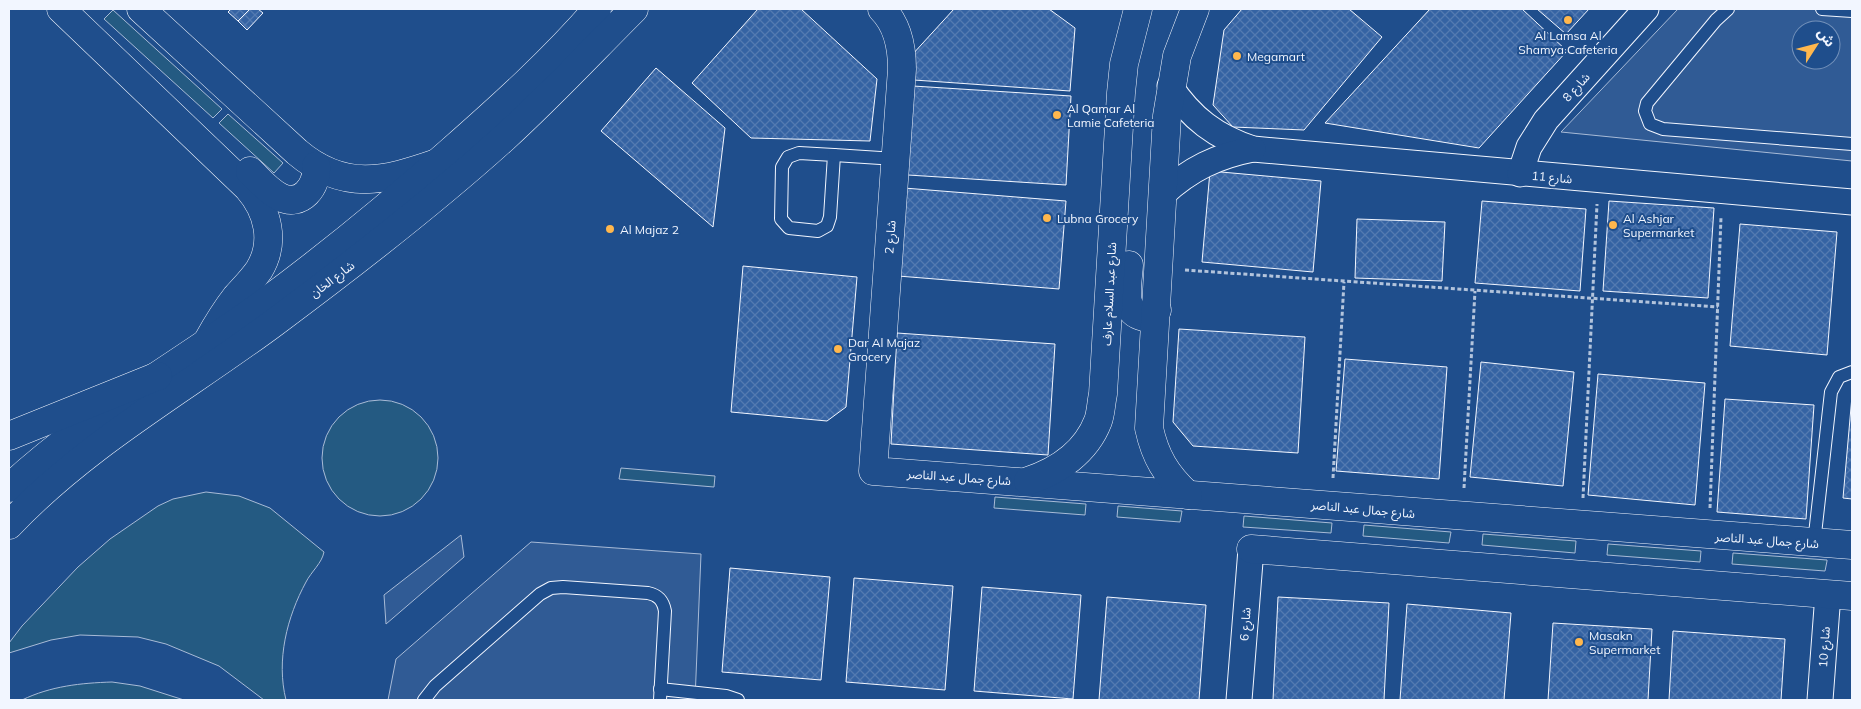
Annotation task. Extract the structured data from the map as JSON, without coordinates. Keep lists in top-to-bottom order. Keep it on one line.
{"streets":{"main road":["شارع 2","شارع الخان","شارع عبد السلام عارف","شارع جمال عبد الناصر"],"street":["شارع 8","شارع 11","شارع 6","شارع 10"]},"crossings":[["شارع 8","شارع 11"],["شارع 2","شارع جمال عبد الناصر"],["شارع عبد السلام عارف","شارع جمال عبد الناصر"]],"places":["Al Lamsa Al Shamya Cafeteria","Megamart","Al Qamar Al Lamie Cafeteria","Lubna Grocery","Al Ashjar Supermarket","Al Majaz 2","Dar Al Majaz Grocery","Masakn Supermarket"],"north":"top right"}
